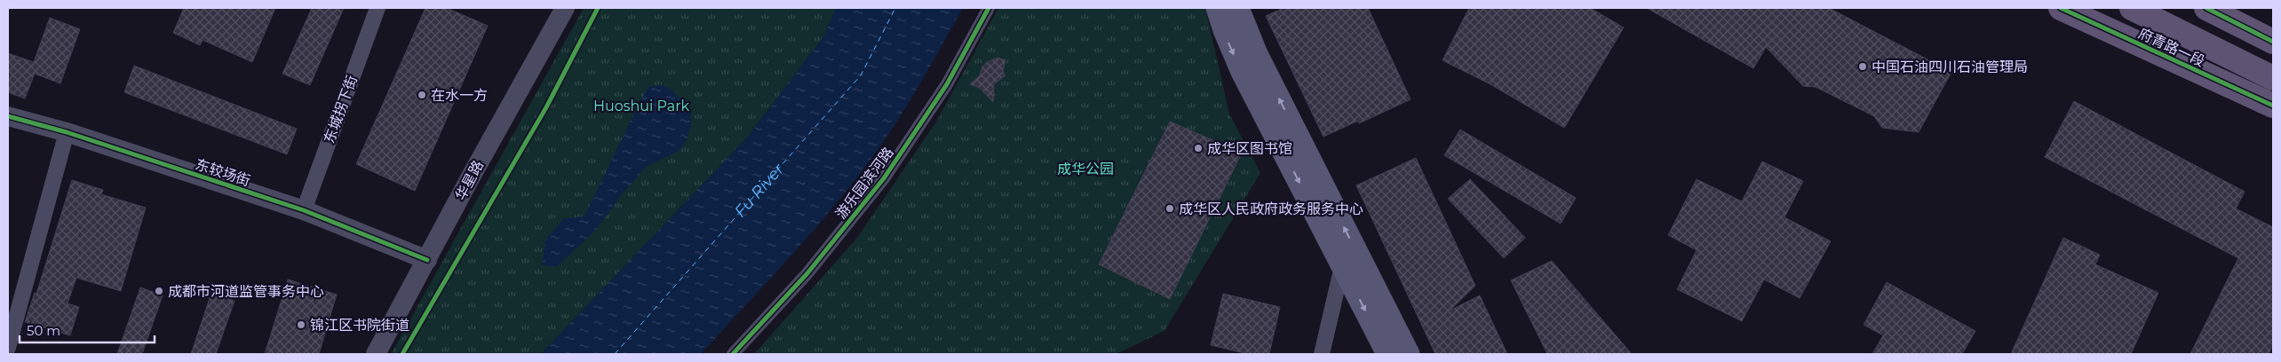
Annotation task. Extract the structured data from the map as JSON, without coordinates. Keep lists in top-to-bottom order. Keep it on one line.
{"streets":{"main road":["府青路一段"],"street":["东城拐下街","东较场街","华星路","游乐园滨河路"]},"crossings":[["东城拐下街","东较场街"],["东较场街","华星路"]],"water":["Fu River"],"parks":["Huoshui Park","成华公园"],"places":["中国石油四川石油管理局","在水一方","成华区图书馆","成华区人民政府政务服务中心","成都市河道监管事务中心","锦江区书院街道"],"scale_bar":"50 m"}
